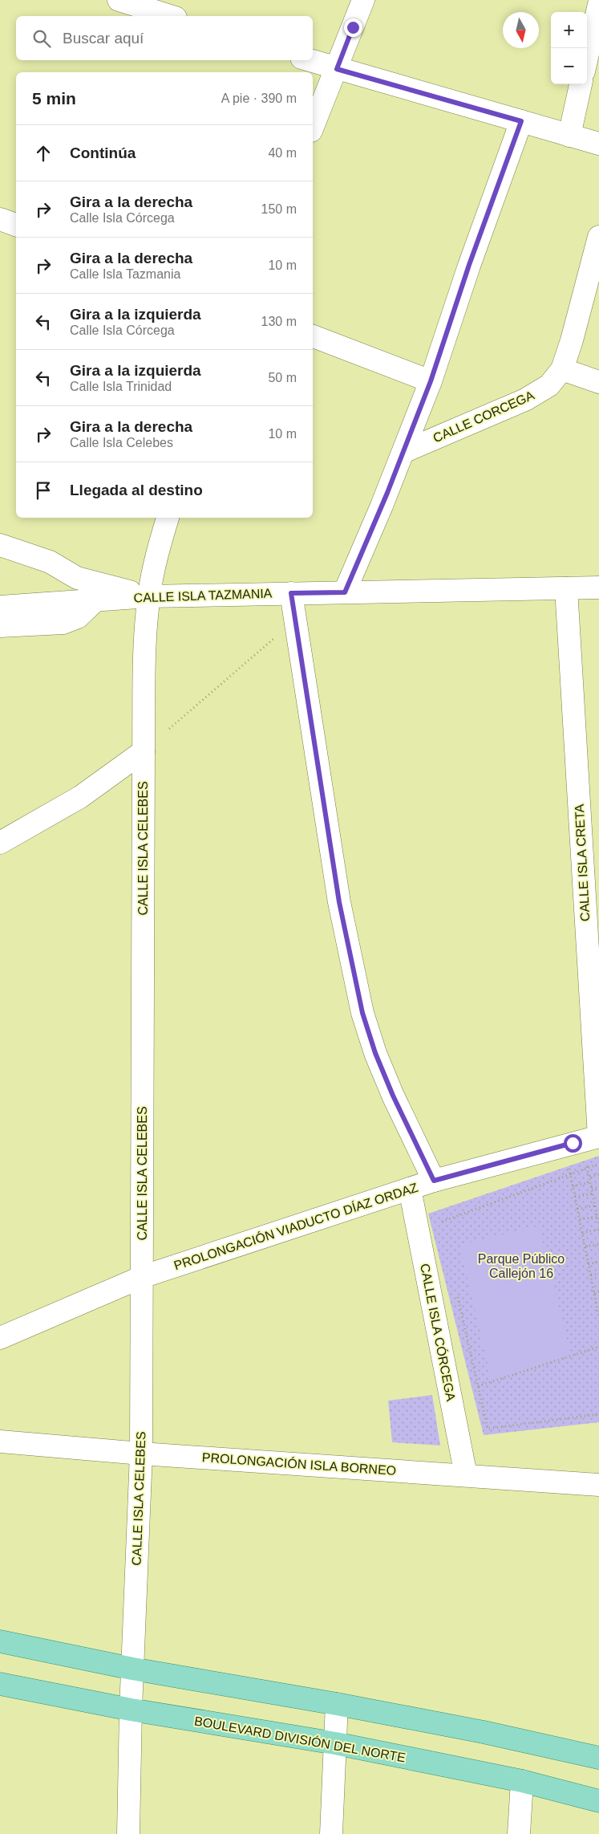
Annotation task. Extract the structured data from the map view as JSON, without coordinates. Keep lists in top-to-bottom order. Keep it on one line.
{"streets":{"main road":["BOULEVARD DIVISIÓN DEL NORTE"],"street":["CALLE CORCEGA","CALLE ISLA TAZMANIA","CALLE ISLA CELEBES","CALLE ISLA CRETA","PROLONGACIÓN VIADUCTO DÍAZ ORDAZ","CALLE ISLA CÓRCEGA","PROLONGACIÓN ISLA BORNEO"]},"crossings":[["CALLE ISLA TAZMANIA","CALLE ISLA CELEBES"],["CALLE ISLA TAZMANIA","CALLE ISLA CRETA"],["CALLE ISLA CELEBES","PROLONGACIÓN VIADUCTO DÍAZ ORDAZ"],["CALLE ISLA CELEBES","PROLONGACIÓN ISLA BORNEO"],["CALLE ISLA CELEBES","BOULEVARD DIVISIÓN DEL NORTE"],["CALLE ISLA CRETA","PROLONGACIÓN VIADUCTO DÍAZ ORDAZ"],["PROLONGACIÓN VIADUCTO DÍAZ ORDAZ","CALLE ISLA CÓRCEGA"],["CALLE ISLA CÓRCEGA","PROLONGACIÓN ISLA BORNEO"]],"parks":["Parque Público Callejón 16"],"north":"bottom","page":{"map_buttons":["+","−"],"search":"Buscar aquí","heading":["5 min","A pie · 390 m"],"list":[["Continúa","40 m"],["Gira a la derecha","Calle Isla Córcega","150 m"],["Gira a la derecha","Calle Isla Tazmania","10 m"],["Gira a la izquierda","Calle Isla Córcega","130 m"],["Gira a la izquierda","Calle Isla Trinidad","50 m"],["Gira a la derecha","Calle Isla Celebes","10 m"],"Llegada al destino"]}}
